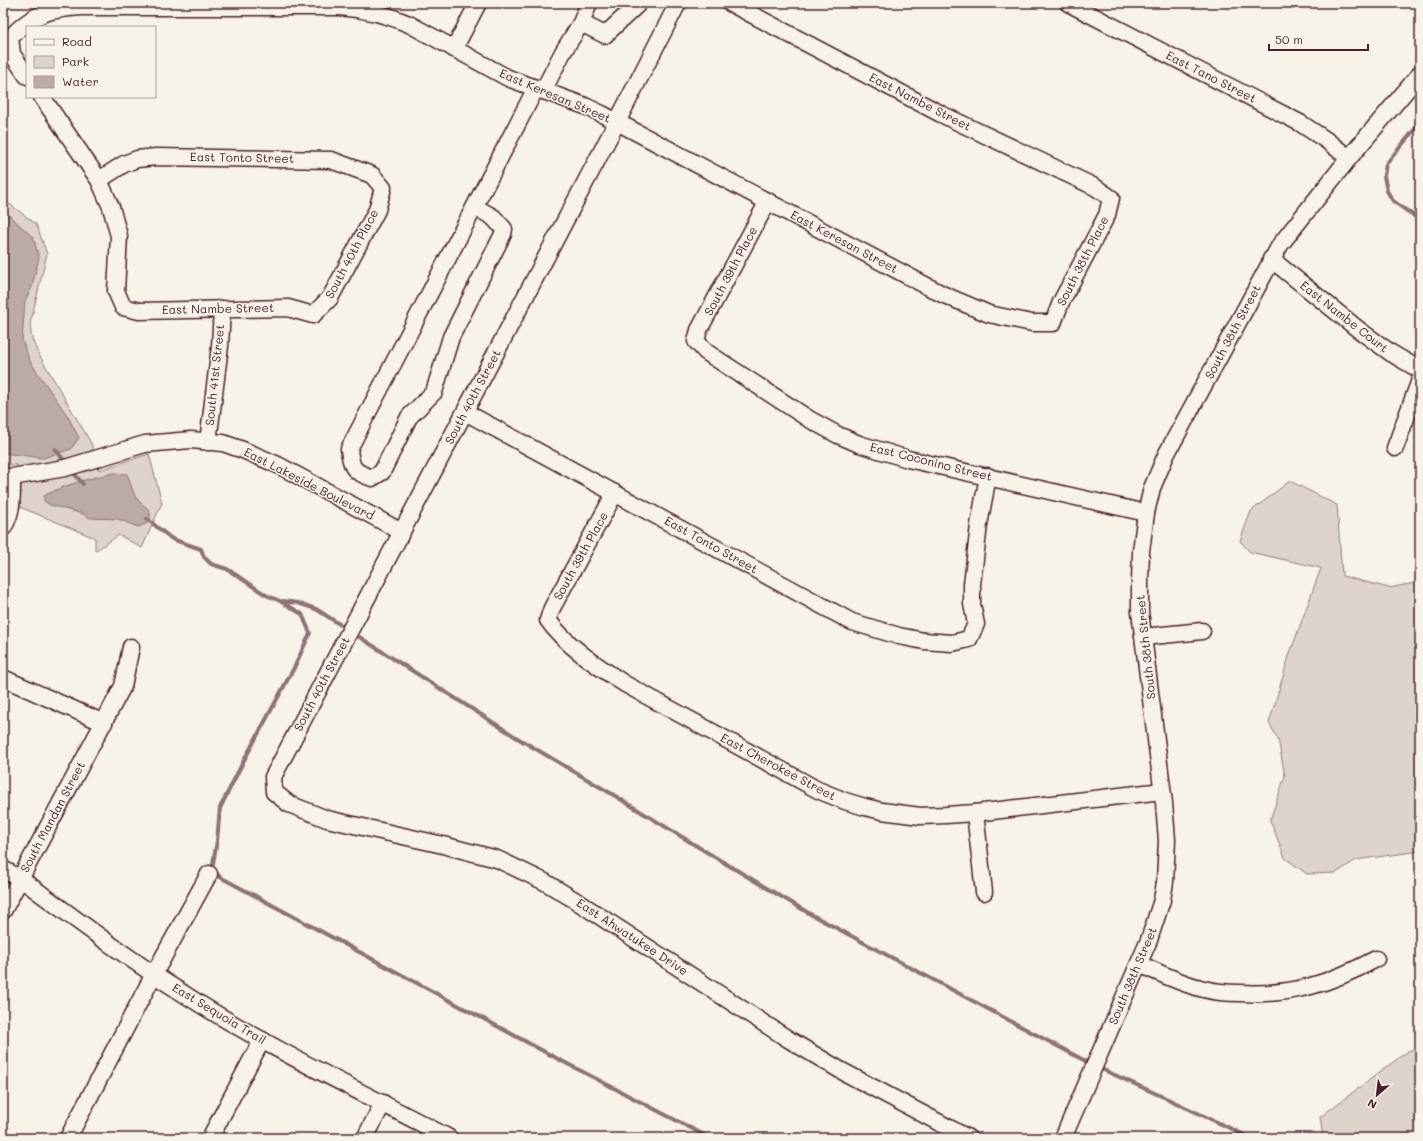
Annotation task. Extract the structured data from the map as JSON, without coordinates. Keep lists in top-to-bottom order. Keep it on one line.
{"streets":{"street":["East Tano Street","East Keresan Street","East Nambe Street","East Tonto Street","South 40th Place","South 38th Place","South 39th Place","East Nambe Court","South 38th Street","South 41st Street","South 40th Street","East Coconino Street","East Lakeside Boulevard","East Cherokee Street","South Mandan Street","East Ahwatukee Drive","East Sequoia Trail"]},"crossings":[["East Tano Street","South 38th Street"],["East Keresan Street","South 38th Place"],["East Keresan Street","South 39th Place"],["East Keresan Street","South 40th Street"],["East Nambe Street","East Tonto Street"],["East Nambe Street","South 40th Place"],["East Nambe Street","South 38th Place"],["East Nambe Street","South 41st Street"],["East Tonto Street","South 40th Place"],["East Tonto Street","South 39th Place"],["East Tonto Street","South 40th Street"],["East Tonto Street","East Coconino Street"],["South 39th Place","East Coconino Street"],["South 39th Place","East Cherokee Street"],["East Nambe Court","South 38th Street"],["South 38th Street","East Coconino Street"],["South 38th Street","East Cherokee Street"],["South 41st Street","East Lakeside Boulevard"],["South 40th Street","East Lakeside Boulevard"],["South 40th Street","East Ahwatukee Drive"],["South Mandan Street","East Sequoia Trail"]],"legend":["Road","Park","Water"],"scale_bar":"50 m","north":"bottom left"}
